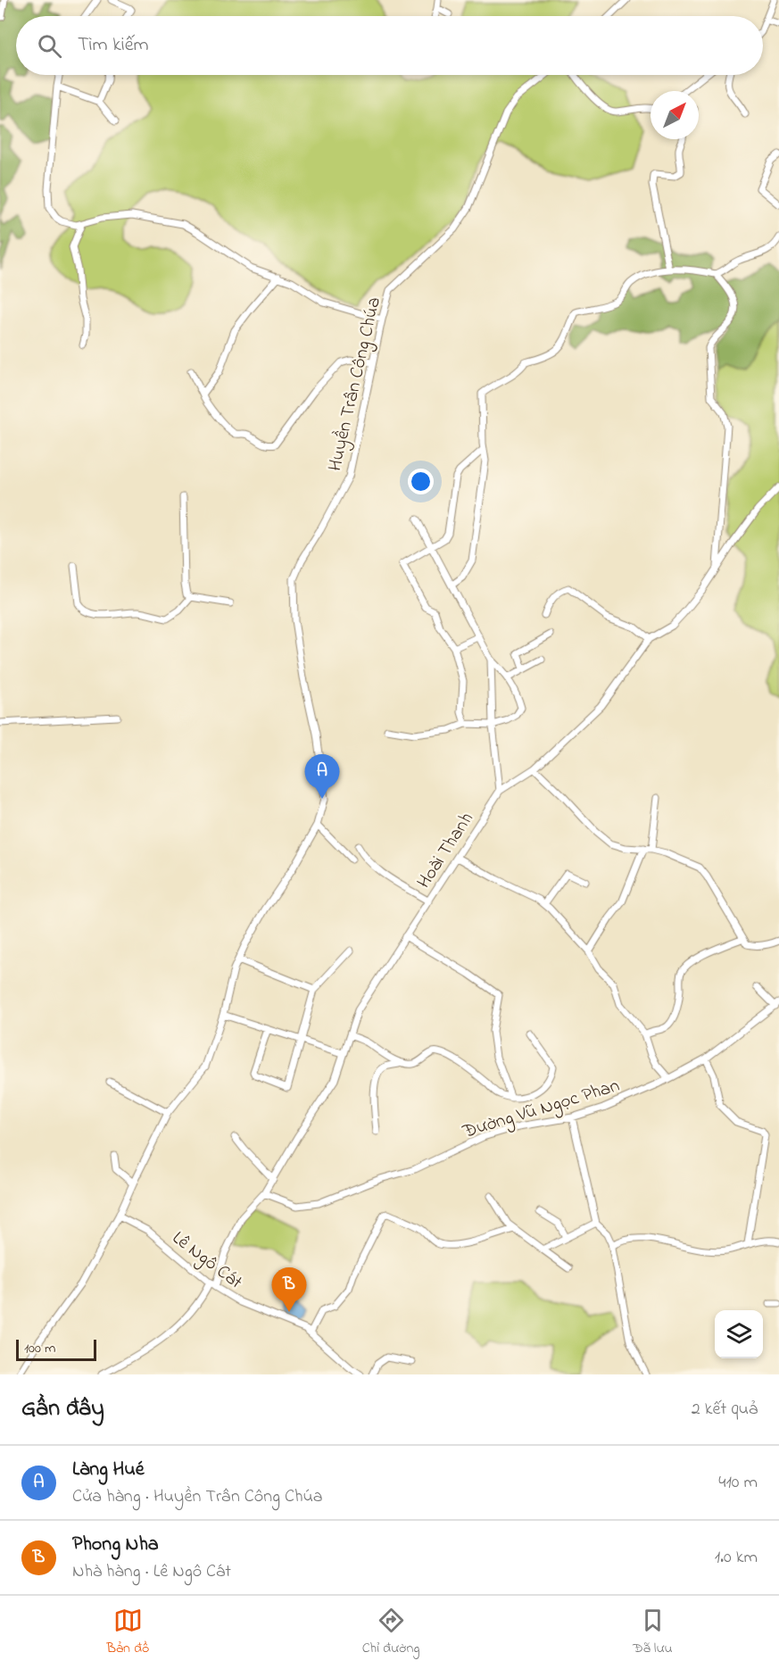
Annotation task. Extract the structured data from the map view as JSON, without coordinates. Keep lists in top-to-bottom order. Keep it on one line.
{"streets":{"street":["Huyền Trân Công Chúa","Hoài Thanh","Đường Vũ Ngọc Phan","Lê Ngô Cát"]},"crossings":[["Huyền Trân Công Chúa","Lê Ngô Cát"],["Hoài Thanh","Đường Vũ Ngọc Phan"],["Hoài Thanh","Lê Ngô Cát"]],"scale_bar":"100 m","north":"top right","page":{"search":"Tìm kiếm","pins":["A","B"],"scale":"100 m","heading":["Gần đây","2 kết quả"],"list":[{"mark":"A","name":"Làng Hué","note":"Cửa hàng · Huyền Trân Công Chúa","value":"410 m"},{"mark":"B","name":"Phong Nha","note":"Nhà hàng · Lê Ngô Cát","value":"1.0 km"}],"nav":["Bản đồ","Chỉ đường","Đã lưu"]}}
